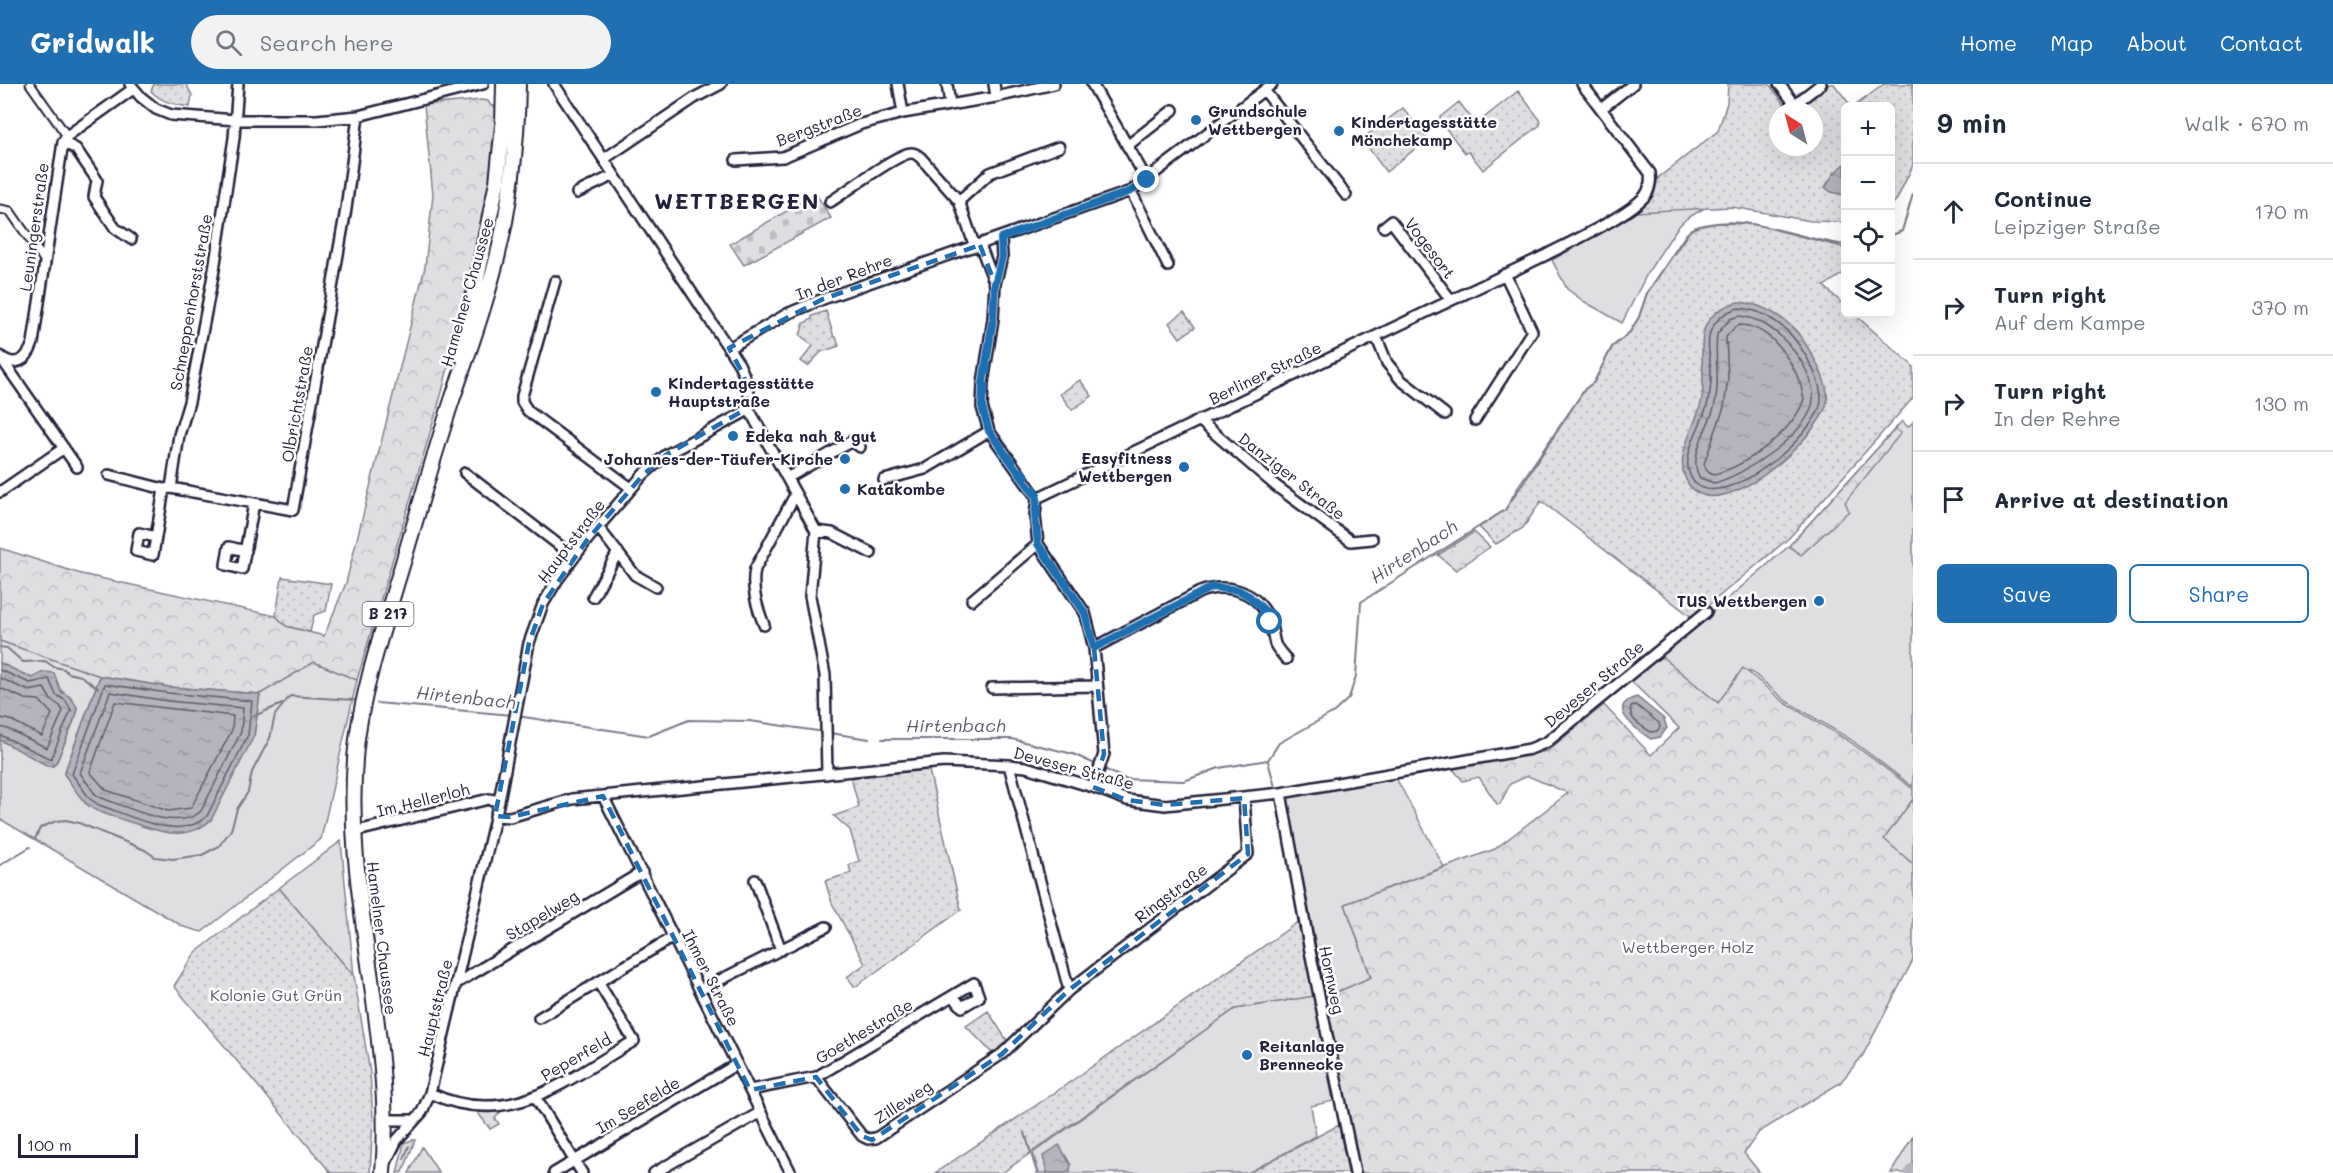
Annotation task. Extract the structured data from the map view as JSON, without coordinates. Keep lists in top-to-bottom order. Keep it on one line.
{"streets":{"main road":["Hamelner Chaussee","B 217"],"street":["Bergstraße","Leuningerstraße","Vogesort","In der Rehre","Schneppenhorststraße","Berliner Straße","Olbrichtstraße","Danziger Straße","Hauptstraße","Deveser Straße","Im Hellerloh","Ringstraße","Stapelweg","Ihmer Straße","Hornweg","Goethestraße","Peperfeld","Zilleweg","Im Seefelde"]},"crossings":[["Vogesort","Berliner Straße"],["Hamelner Chaussee","Hauptstraße"],["Hamelner Chaussee","Im Hellerloh"],["Schneppenhorststraße","Olbrichtstraße"],["Berliner Straße","Danziger Straße"],["Hauptstraße","Deveser Straße"],["Hauptstraße","Im Hellerloh"],["Hauptstraße","Stapelweg"],["Hauptstraße","Peperfeld"],["Deveser Straße","Ringstraße"],["Deveser Straße","Ihmer Straße"],["Deveser Straße","Hornweg"],["Ringstraße","Zilleweg"],["Stapelweg","Ihmer Straße"],["Ihmer Straße","Goethestraße"],["Ihmer Straße","Im Seefelde"],["Goethestraße","Zilleweg"],["Peperfeld","Im Seefelde"]],"districts":["WETTBERGEN"],"water":["Hirtenbach"],"parks":["Wettberger Holz","Kolonie Gut Grün"],"places":["Grundschule Wettbergen","Kindertagesstätte Mönchekamp","Kindertagesstätte Hauptstraße","Edeka nah & gut","Johannes-der-Täufer-Kirche","Easyfitness Wettbergen","Katakombe","TUS Wettbergen","Reitanlage Brennecke"],"scale_bar":"100 m","north":"top left","page":{"header":"Gridwalk","search":"Search here","nav":["Home","Map","About","Contact"],"heading":["9 min","Walk · 670 m"],"map_buttons":["+","−"],"list":[["Continue","Leipziger Straße","170 m"],["Turn right","Auf dem Kampe","370 m"],["Turn right","In der Rehre","130 m"],"Arrive at destination"],"buttons":["Save","Share"],"scale":"100 m"}}
